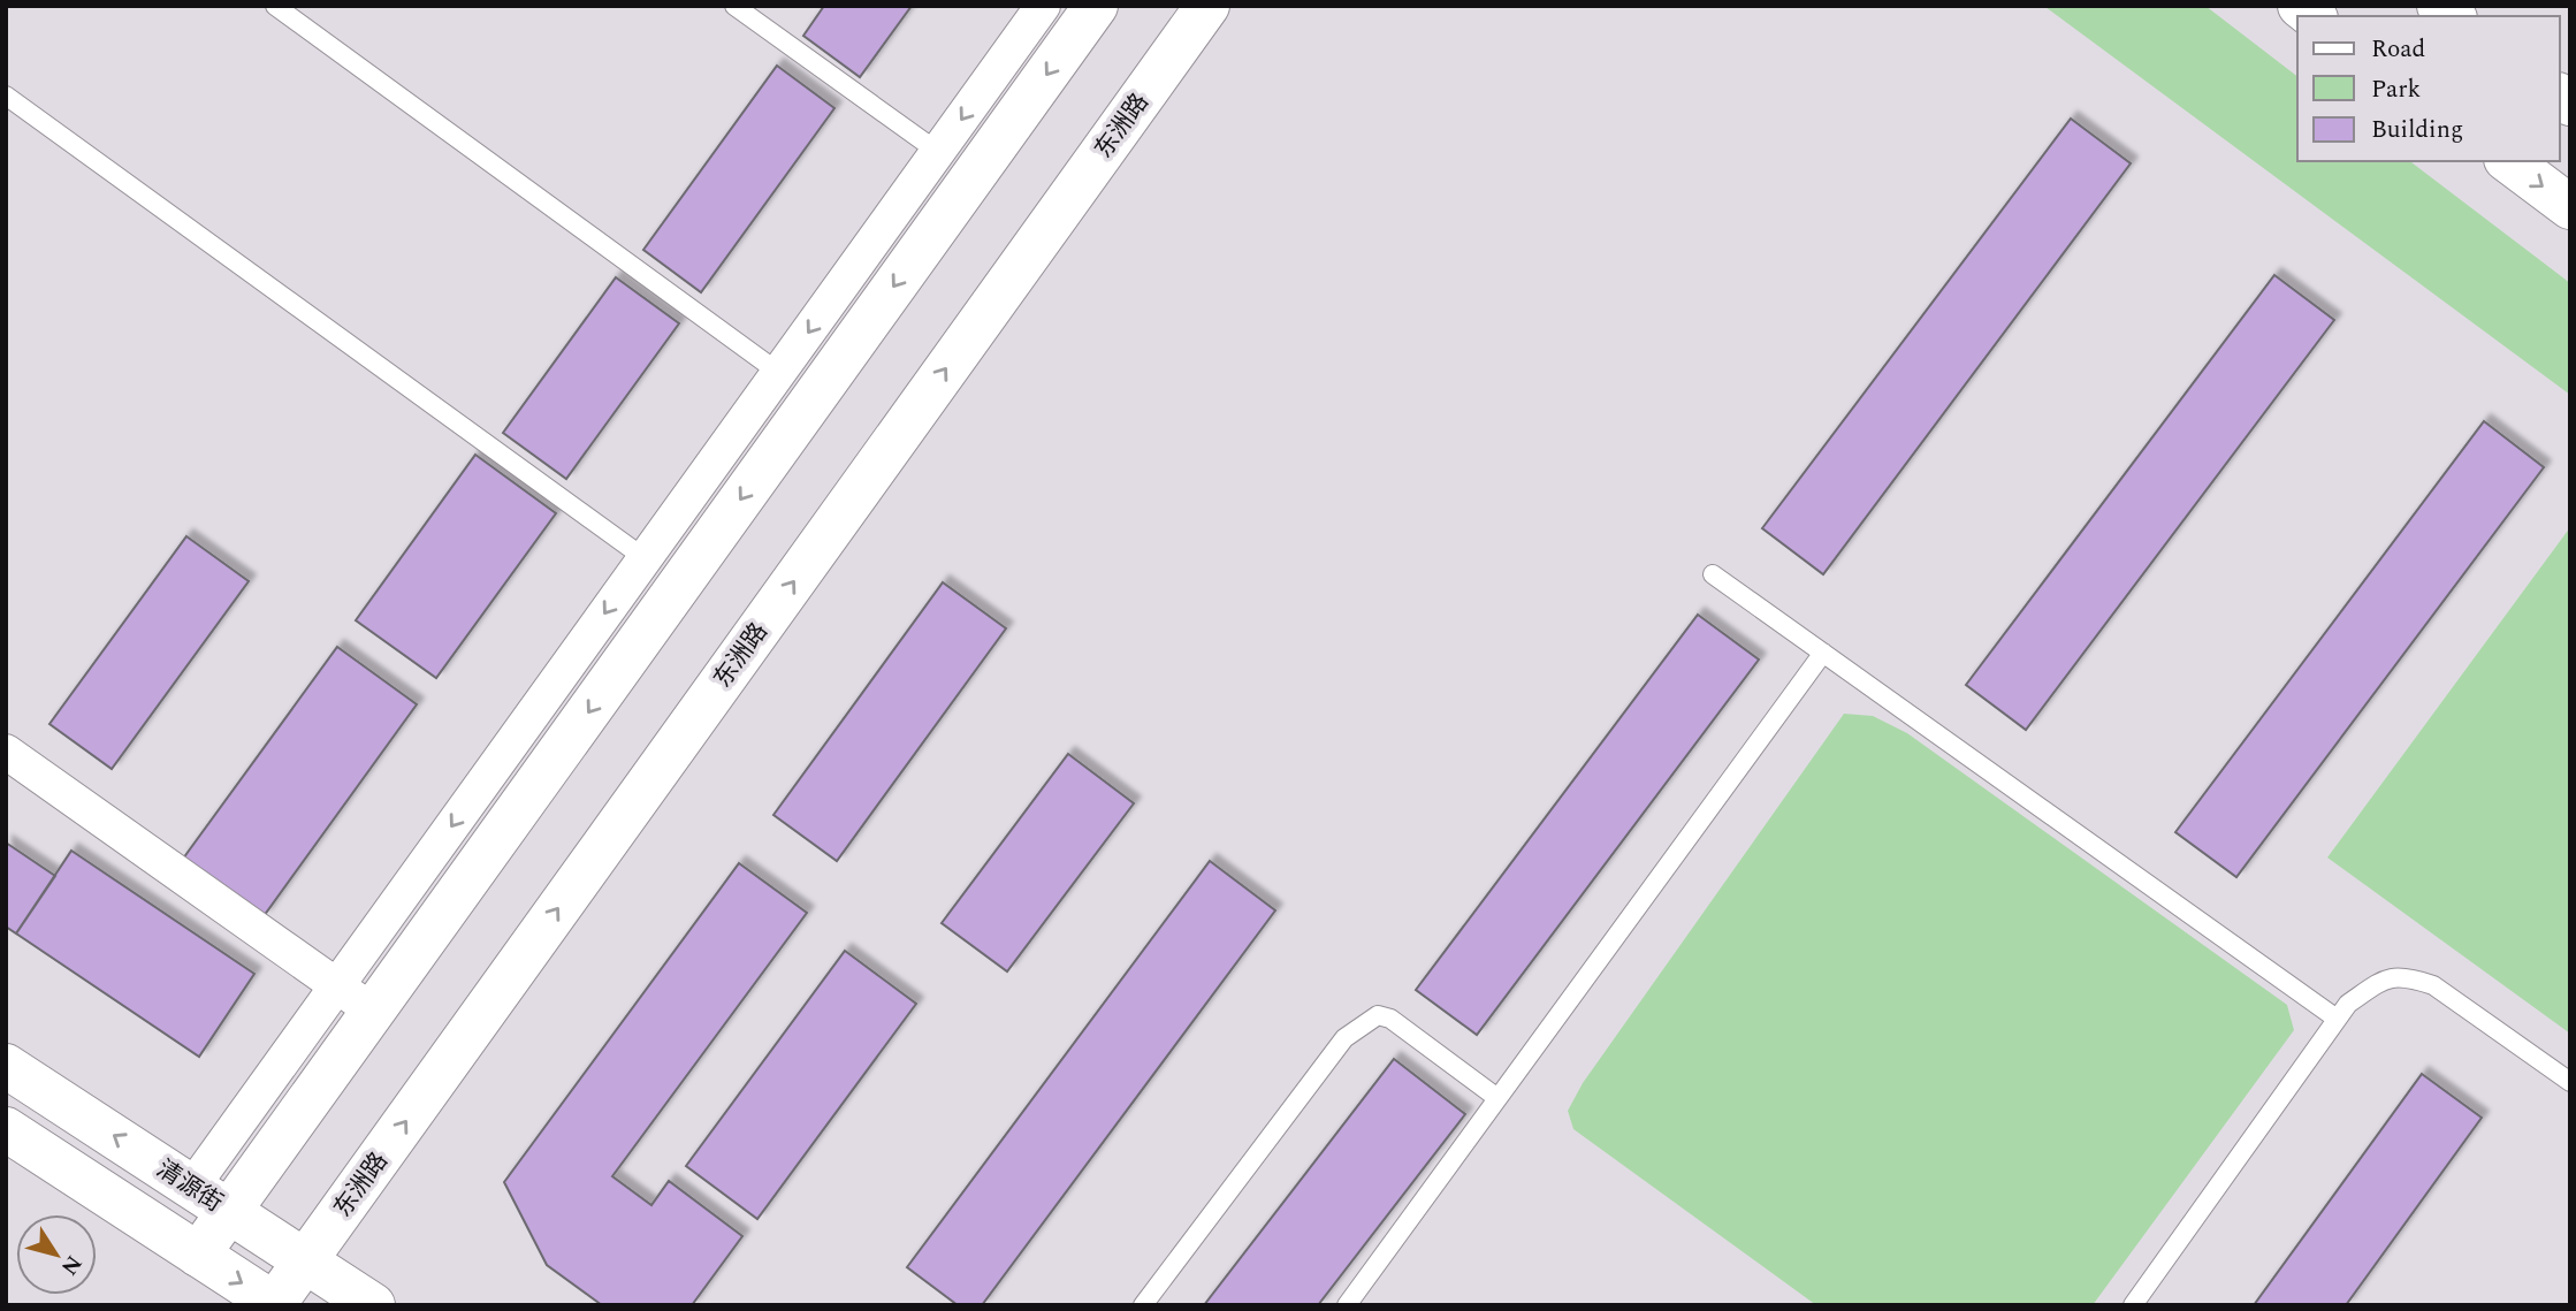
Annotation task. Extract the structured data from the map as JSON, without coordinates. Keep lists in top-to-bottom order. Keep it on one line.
{"streets":{"street":["东洲路","清源街"]},"crossings":[["东洲路","清源街"]],"legend":["Road","Park","Building"],"north":"bottom right"}
